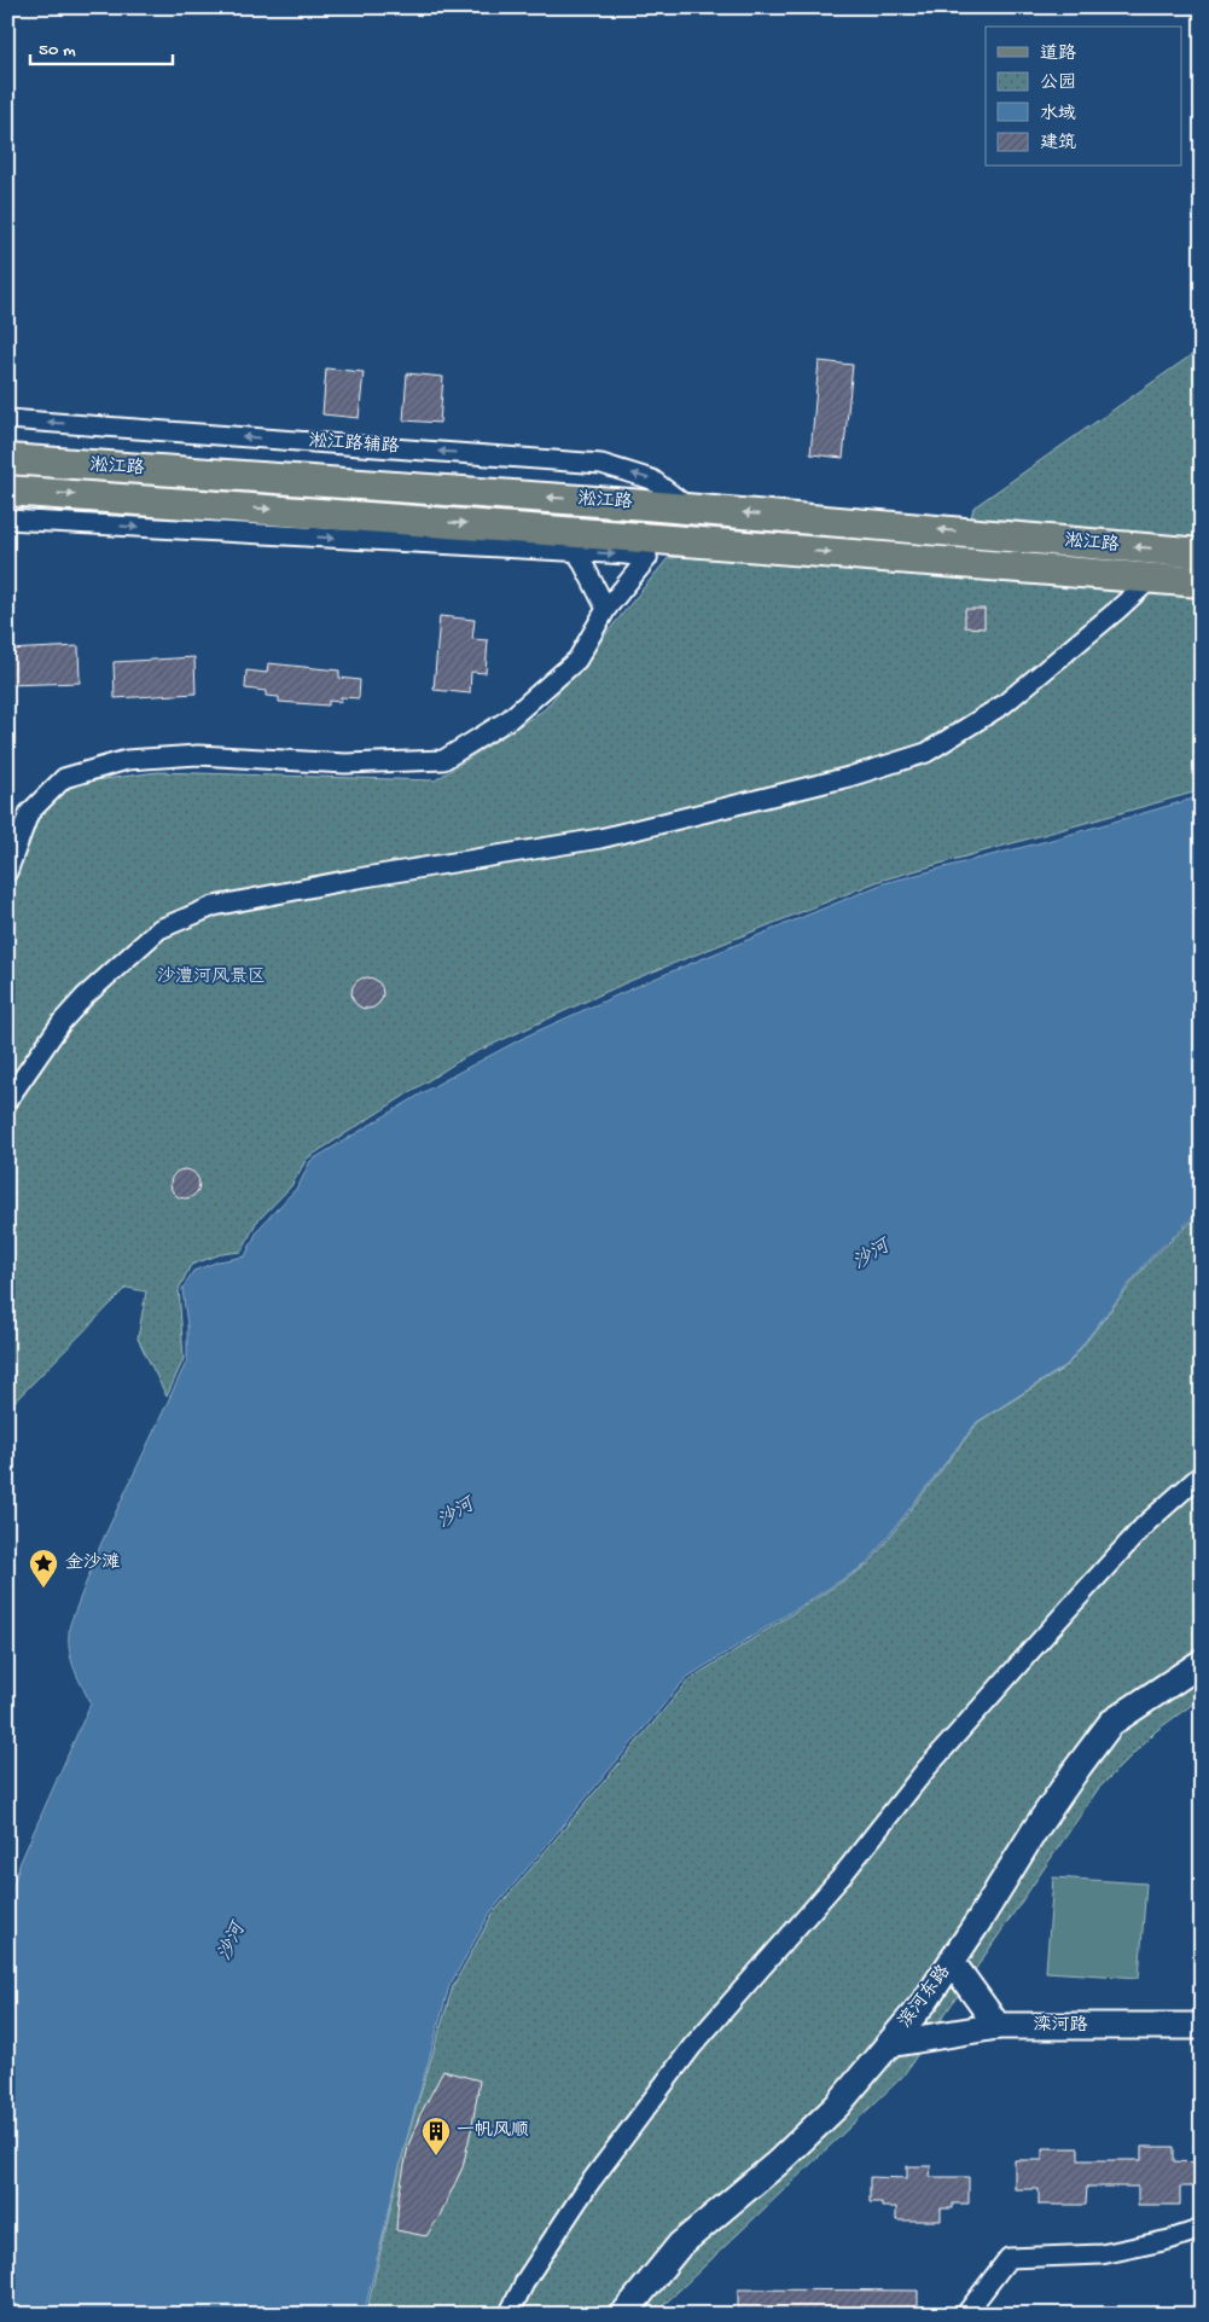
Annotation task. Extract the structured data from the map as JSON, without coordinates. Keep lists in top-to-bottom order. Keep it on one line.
{"streets":{"main road":["淞江路"],"street":["淞江路辅路","滨河东路","滦河路"]},"crossings":[["淞江路辅路","淞江路"],["滨河东路","滦河路"]],"water":["沙河"],"parks":["沙澧河风景区"],"places":{"place":["金沙滩"],"building":["一帆风顺"]},"legend":["道路","公园","水域","建筑"],"scale_bar":"50 m"}
